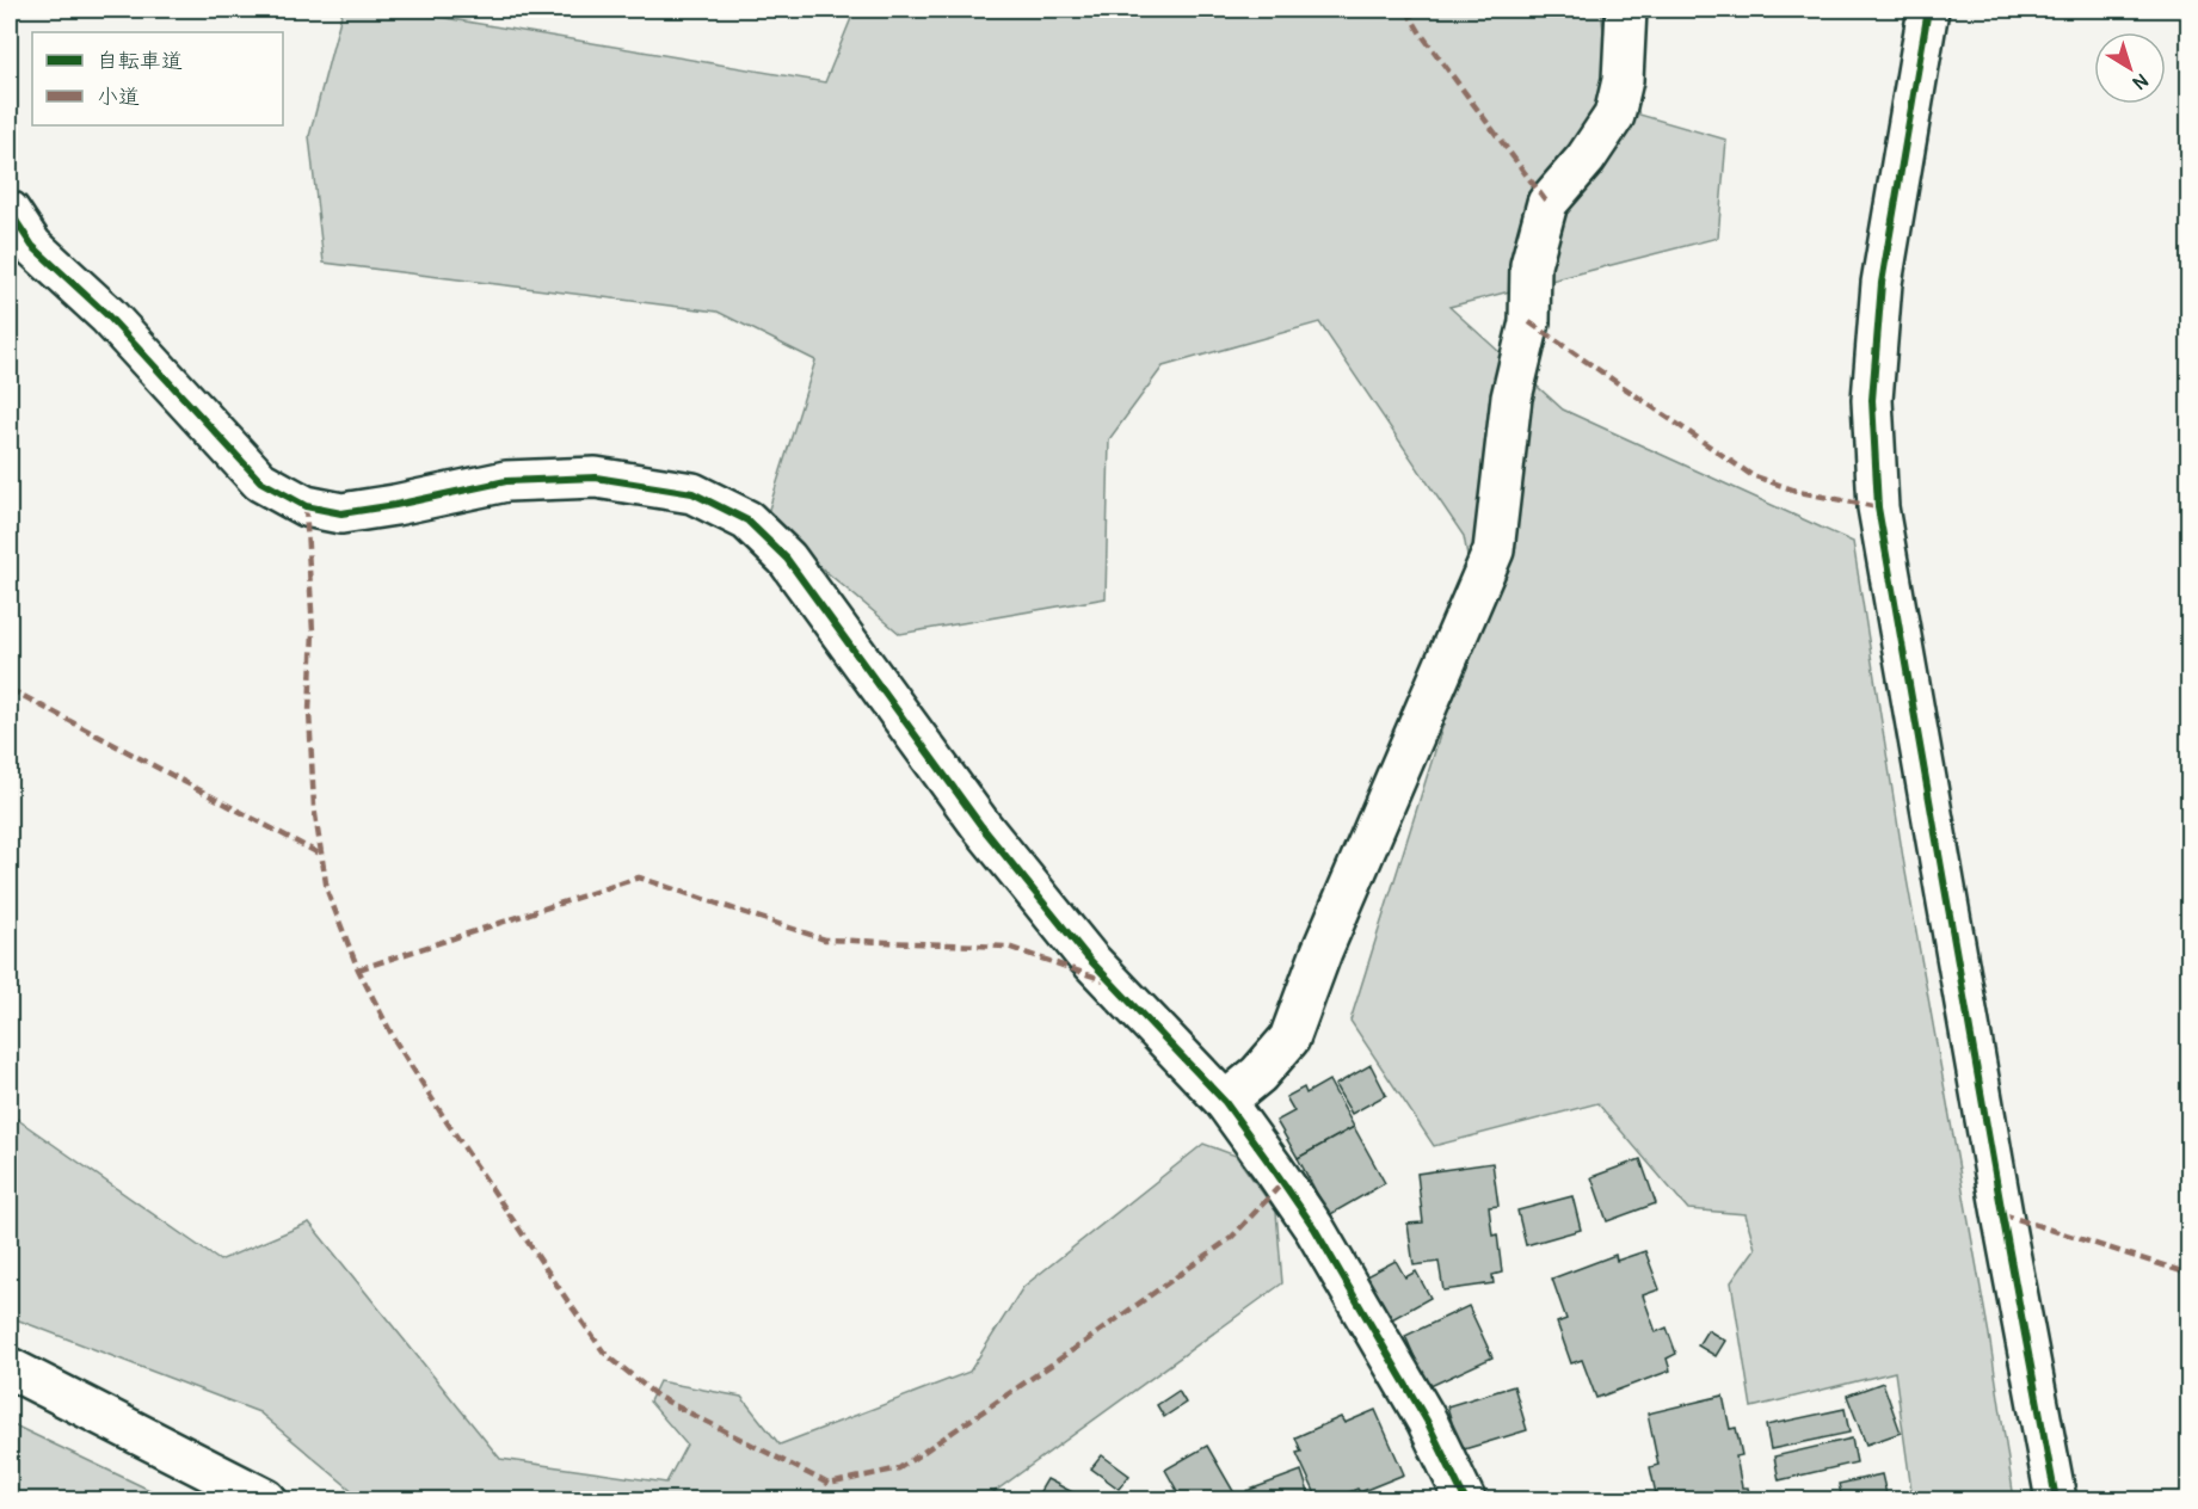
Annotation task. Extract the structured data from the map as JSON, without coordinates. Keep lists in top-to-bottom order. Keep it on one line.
{"legend":["自転車道","小道"],"north":"bottom right"}
